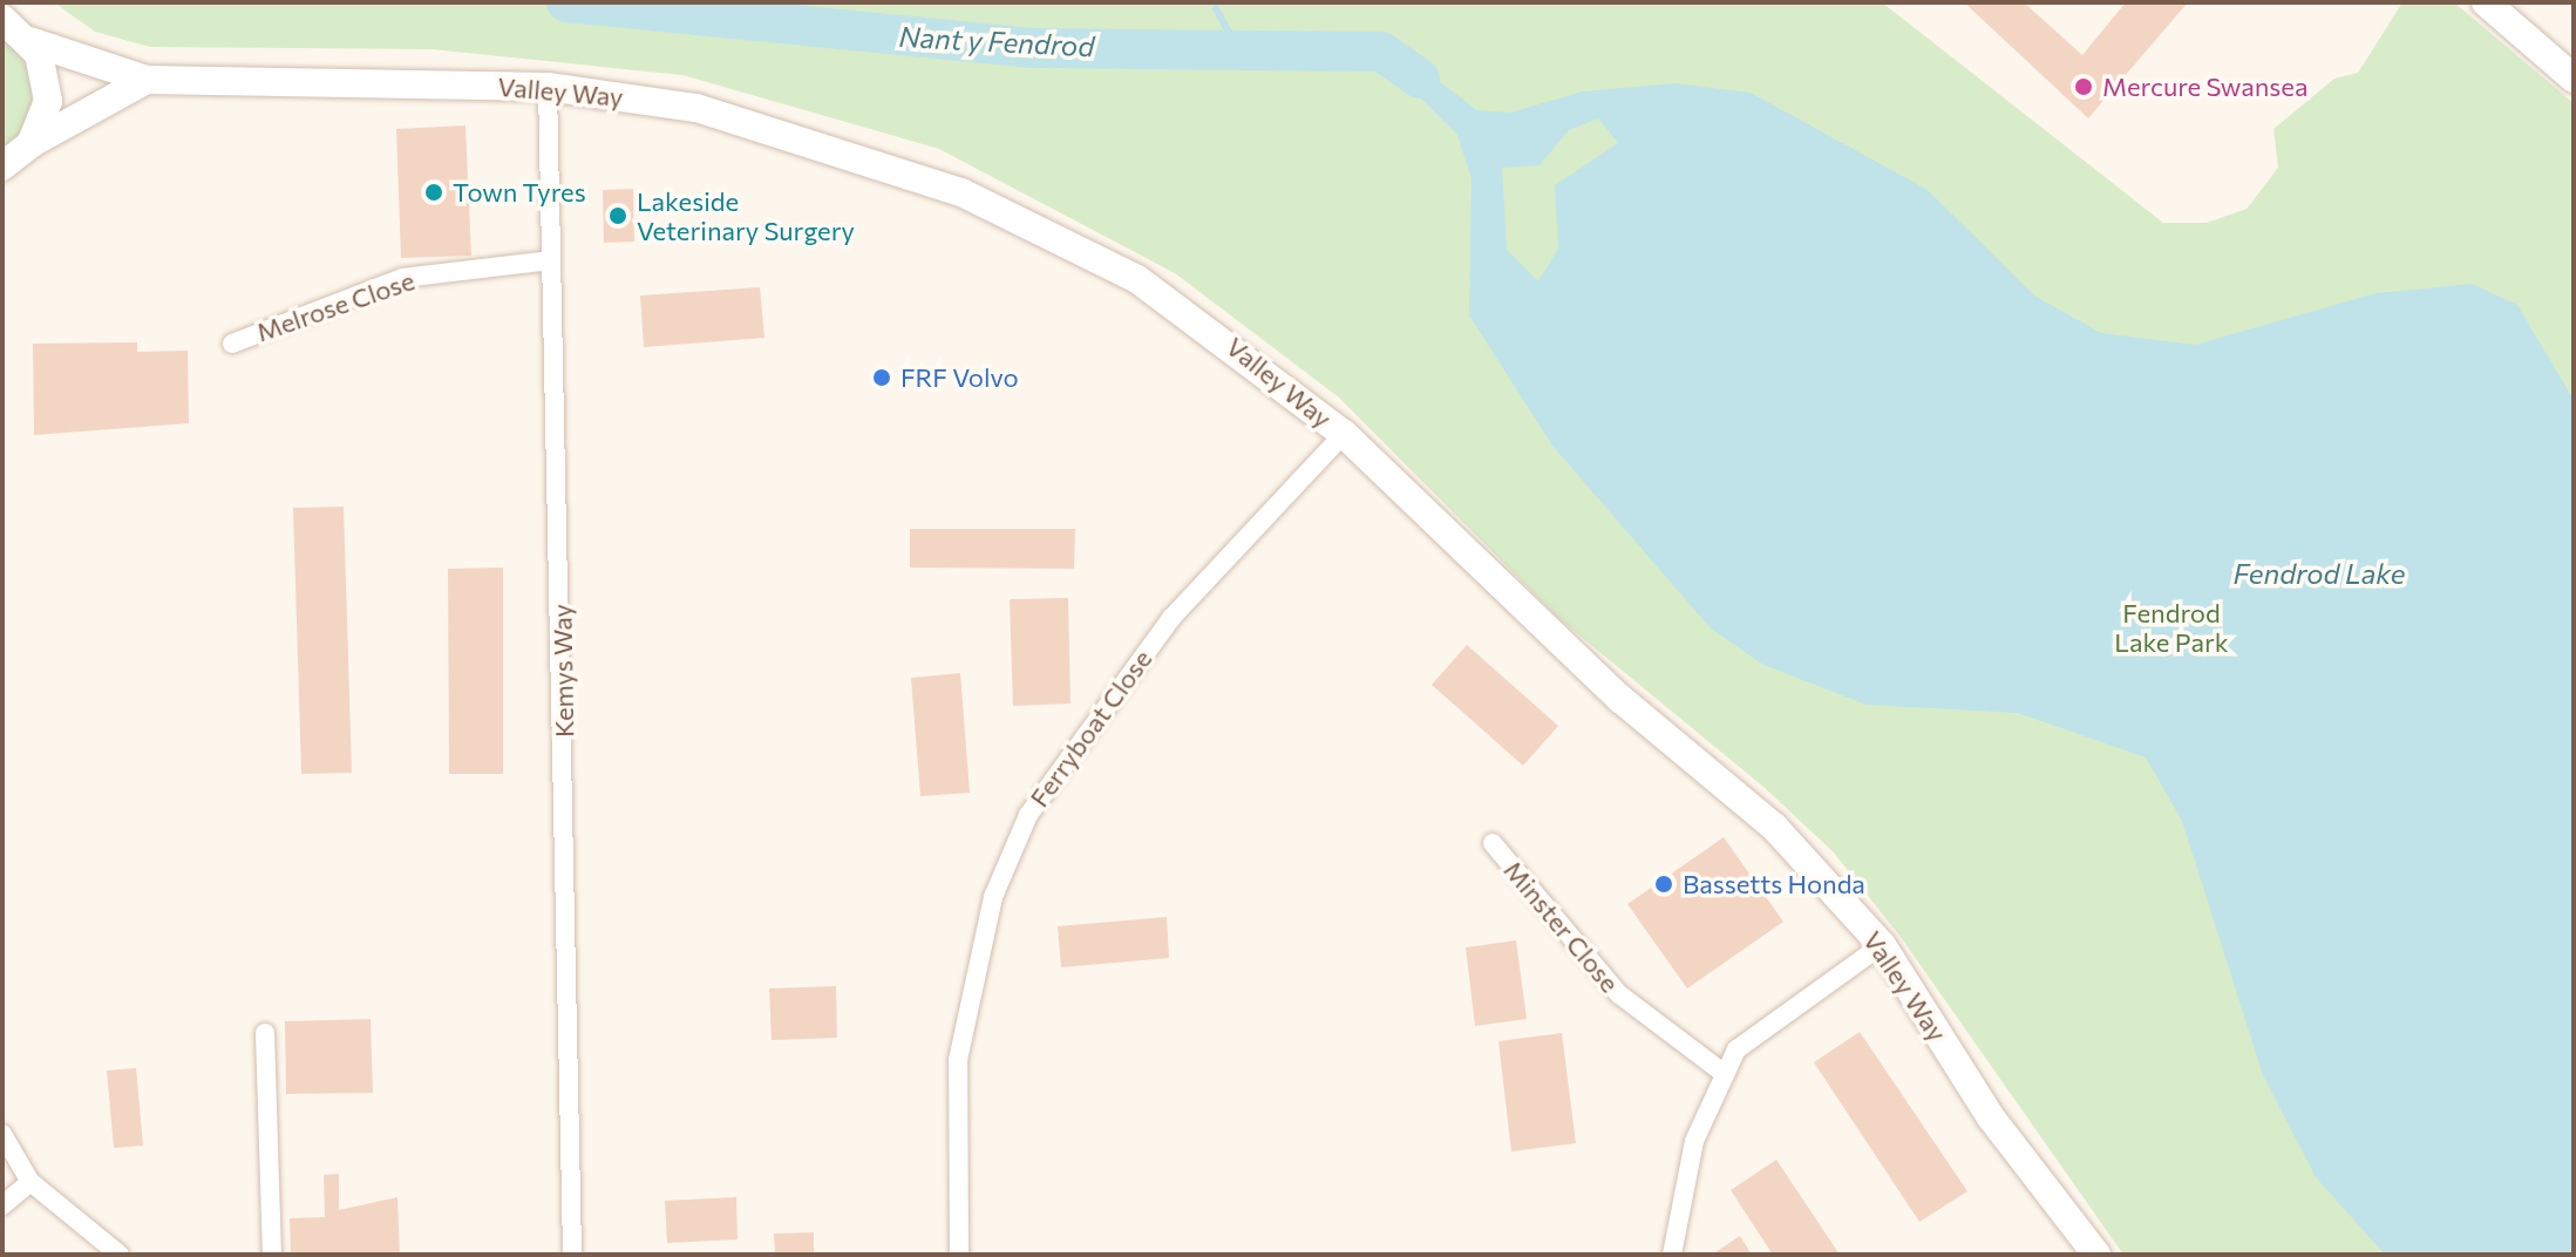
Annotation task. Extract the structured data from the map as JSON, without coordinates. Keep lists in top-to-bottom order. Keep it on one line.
{"streets":{"street":["Valley Way","Melrose Close","Kemys Way","Ferryboat Close","Minster Close"]},"crossings":[["Valley Way","Kemys Way"],["Valley Way","Ferryboat Close"],["Melrose Close","Kemys Way"]],"water":["Nant y Fendrod","Fendrod Lake"],"parks":["Fendrod Lake Park"],"places":["Mercure Swansea","Town Tyres","Lakeside Veterinary Surgery","FRF Volvo","Bassetts Honda"]}
